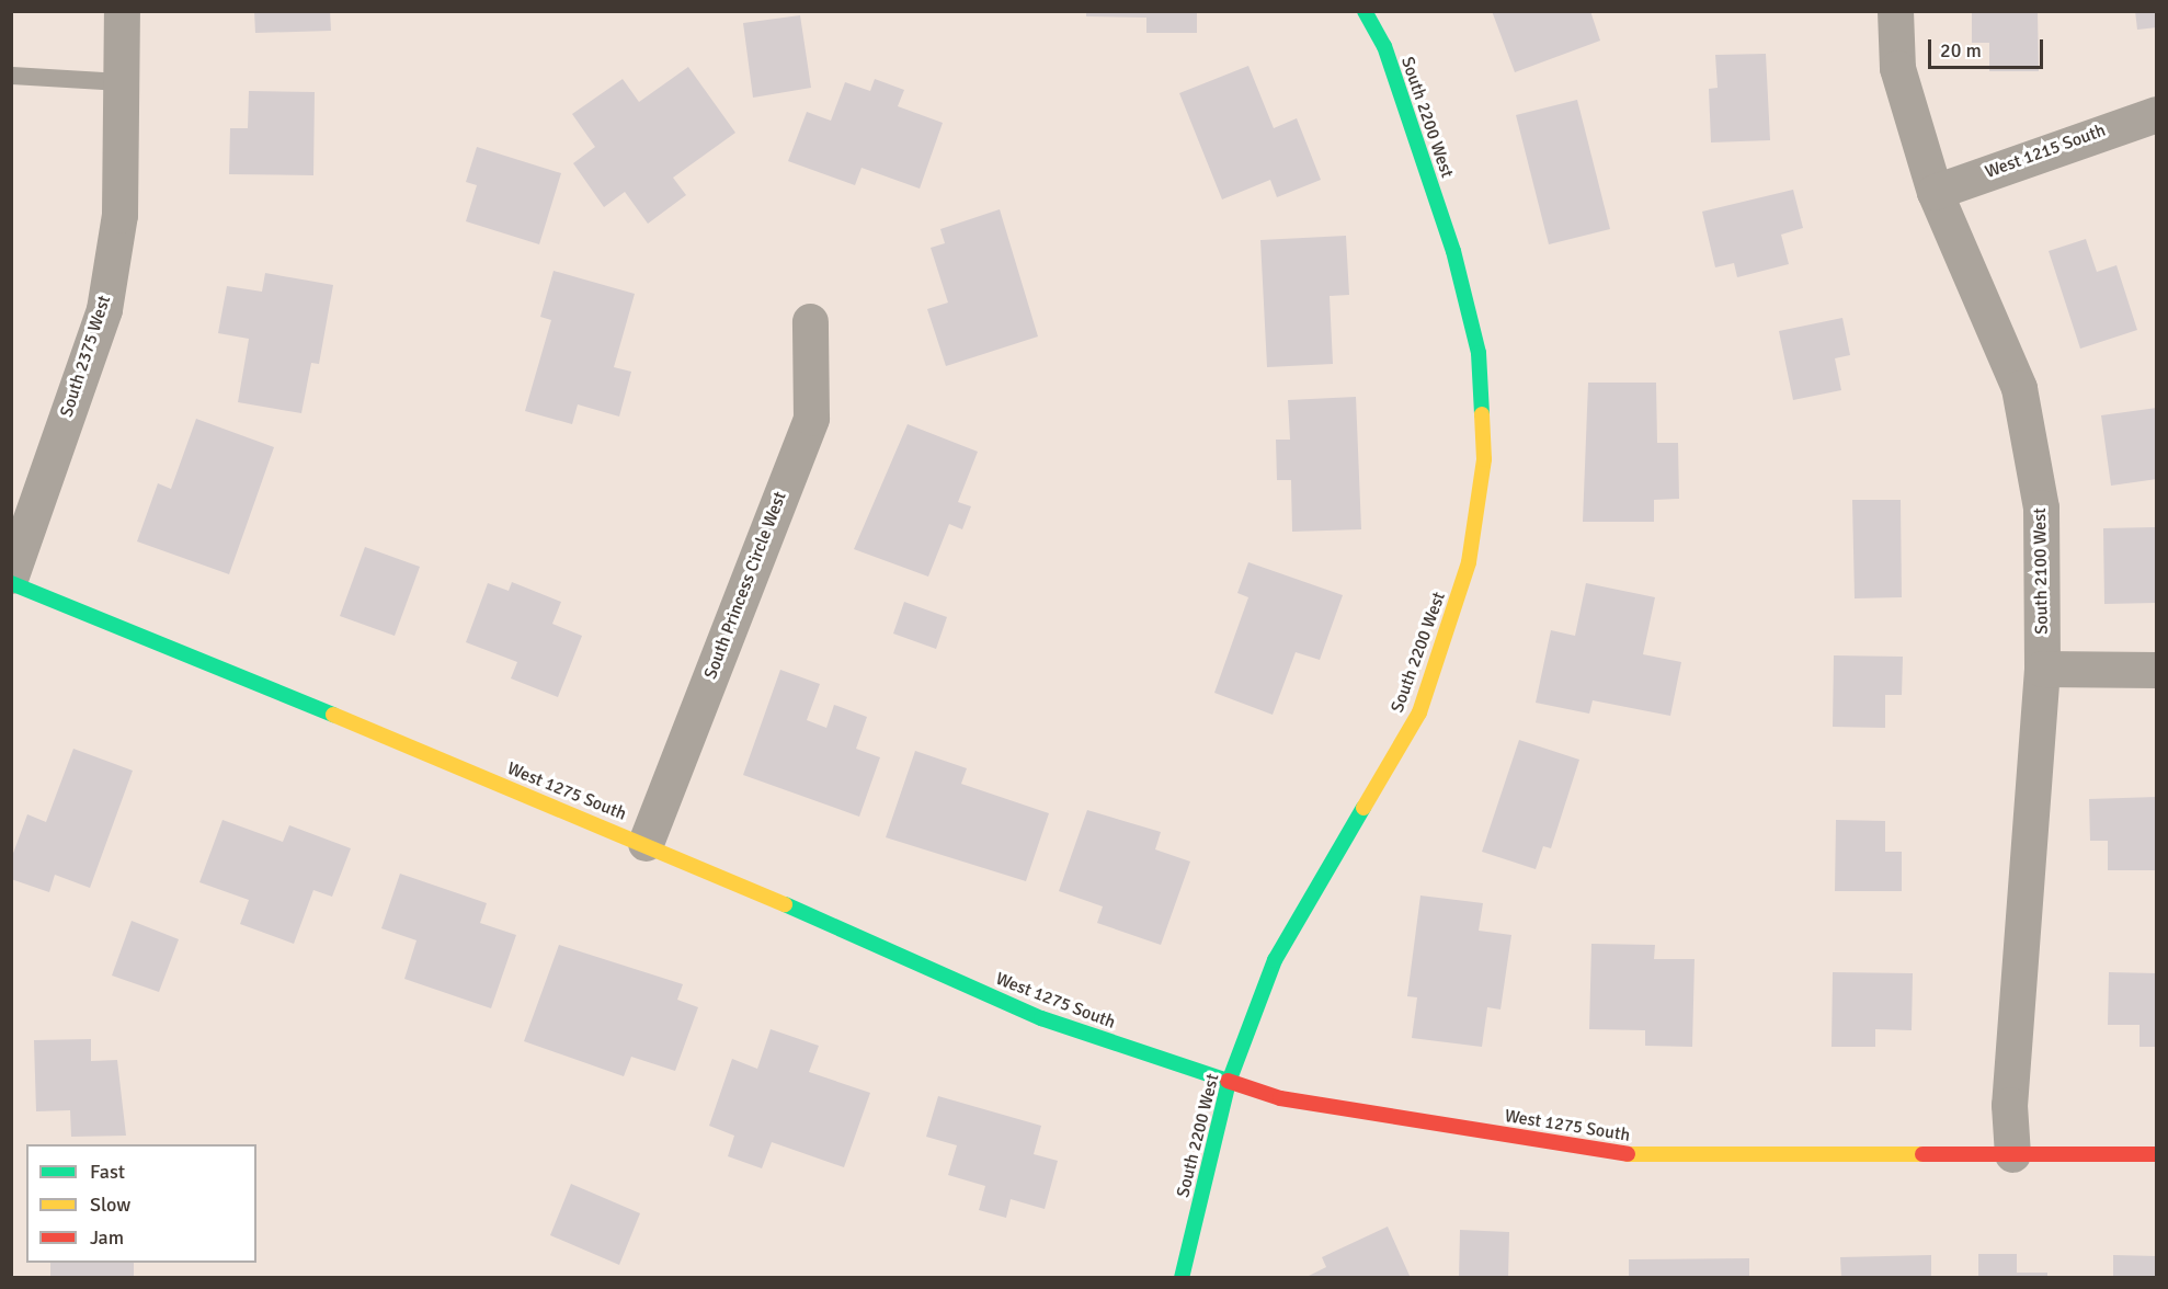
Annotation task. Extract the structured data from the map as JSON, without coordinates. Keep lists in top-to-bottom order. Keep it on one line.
{"streets":{"street":["South 2200 West","West 1215 South","South 2375 West","South 2100 West","South Princess Circle West","West 1275 South"]},"crossings":[["South 2200 West","West 1275 South"],["West 1215 South","South 2100 West"],["South 2100 West","West 1275 South"],["South Princess Circle West","West 1275 South"]],"legend":["Fast","Slow","Jam"],"scale_bar":"20 m"}
